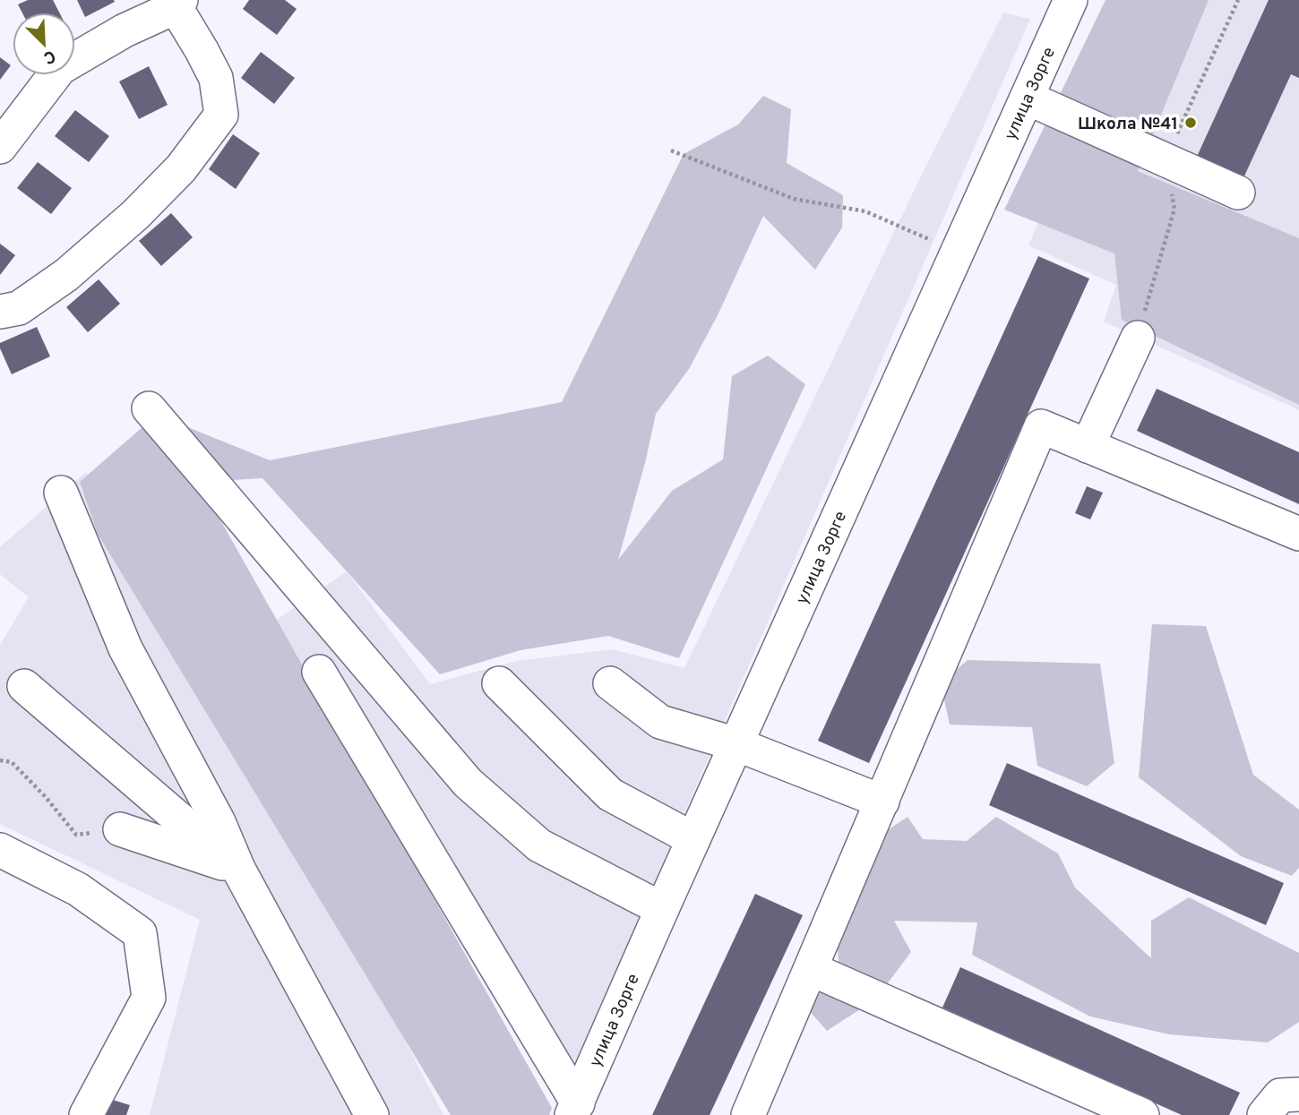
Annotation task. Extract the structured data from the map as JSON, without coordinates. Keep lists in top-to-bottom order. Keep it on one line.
{"streets":{"street":["улица Зорге"]},"places":["Школа №41"],"north":"bottom right"}
